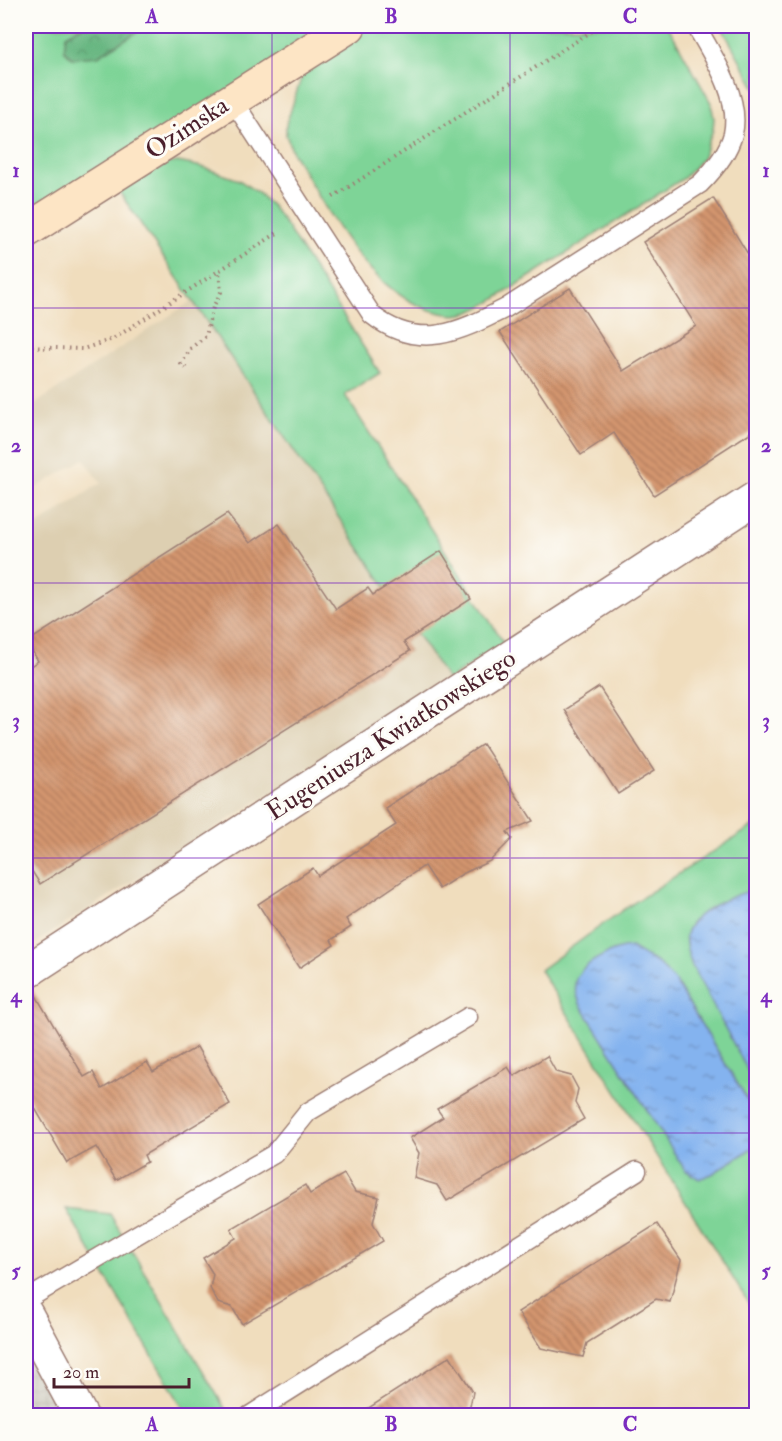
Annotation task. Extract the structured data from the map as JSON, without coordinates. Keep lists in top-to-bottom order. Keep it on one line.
{"streets":{"main road":["Ozimska"],"street":["Eugeniusza Kwiatkowskiego"]},"scale_bar":"20 m","grid":{"columns":["A","B","C"],"rows":["1","2","3","4","5"]}}
